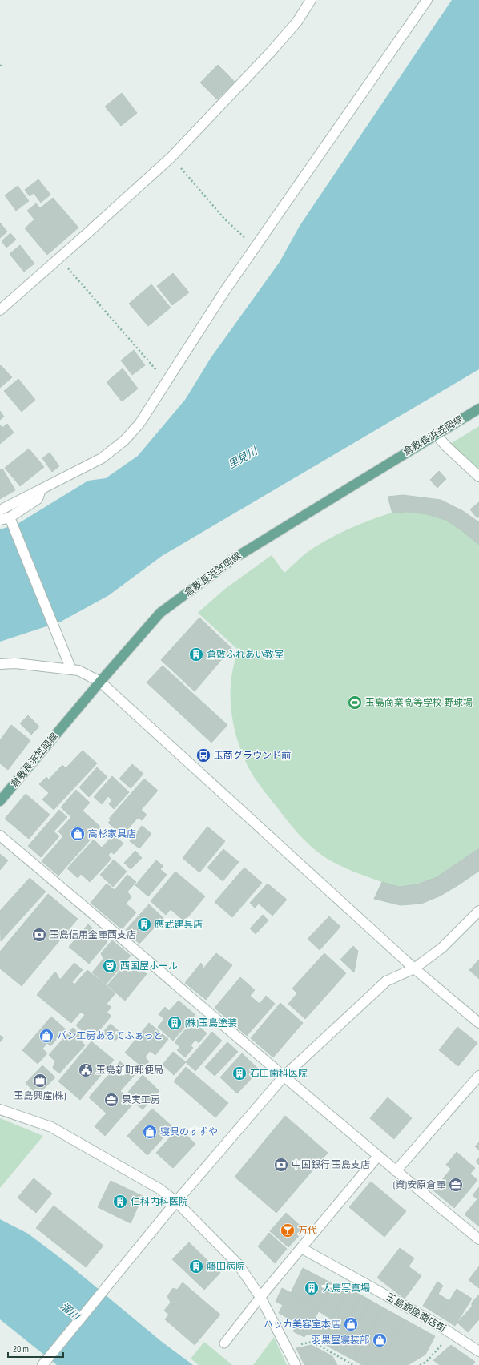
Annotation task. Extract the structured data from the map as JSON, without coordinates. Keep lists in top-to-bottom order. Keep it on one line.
{"streets":{"main road":["倉敷長浜笠岡線"],"street":["玉島銀座商店街"]},"water":["里見川","溜川"],"places":{"building":["倉敷ふれあい教室","應武建具店","(株)玉島塗装","石田歯科医院","仁科内科医院","藤田病院","大島写真場"],"sports":["玉島商業高等学校 野球場"],"bus stop":["玉商グラウンド前"],"shop":["高杉家具店","パン工房あるてふぁっと","寝具のすずや","ハッカ美容室本店","羽黒屋寝装部"],"bank":["玉島信用金庫西支店","中国銀行 玉島支店"],"theatre":["西国屋ホール"],"public building":["玉島新町郵便局"],"office":["玉島興産(株)","果実工房","(資)安原倉庫"],"bar":["万代"]},"scale_bar":"20 m"}
